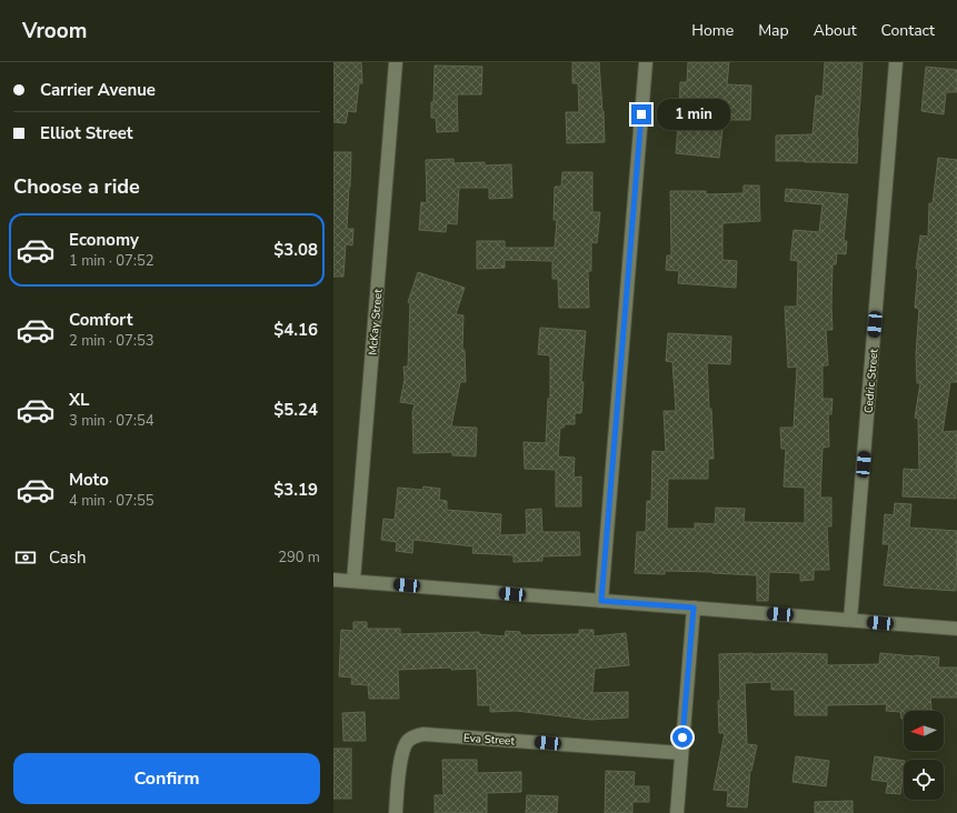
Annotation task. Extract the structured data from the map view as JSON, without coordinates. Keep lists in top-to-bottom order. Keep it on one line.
{"streets":{"street":["McKay Street","Cedric Street","Eva Street"]},"north":"left","page":{"header":"Vroom","nav":["Home","Map","About","Contact"],"banner":["Carrier Avenue","Elliot Street"],"bubble":"1 min","heading":"Choose a ride","list":[{"name":"Economy","note":"1 min · 07:52","value":"$3.08"},{"name":"Comfort","note":"2 min · 07:53","value":"$4.16"},{"name":"XL","note":"3 min · 07:54","value":"$5.24"},{"name":"Moto","note":"4 min · 07:55","value":"$3.19"}],"pay":["Cash","290 m"],"buttons":"Confirm"}}
